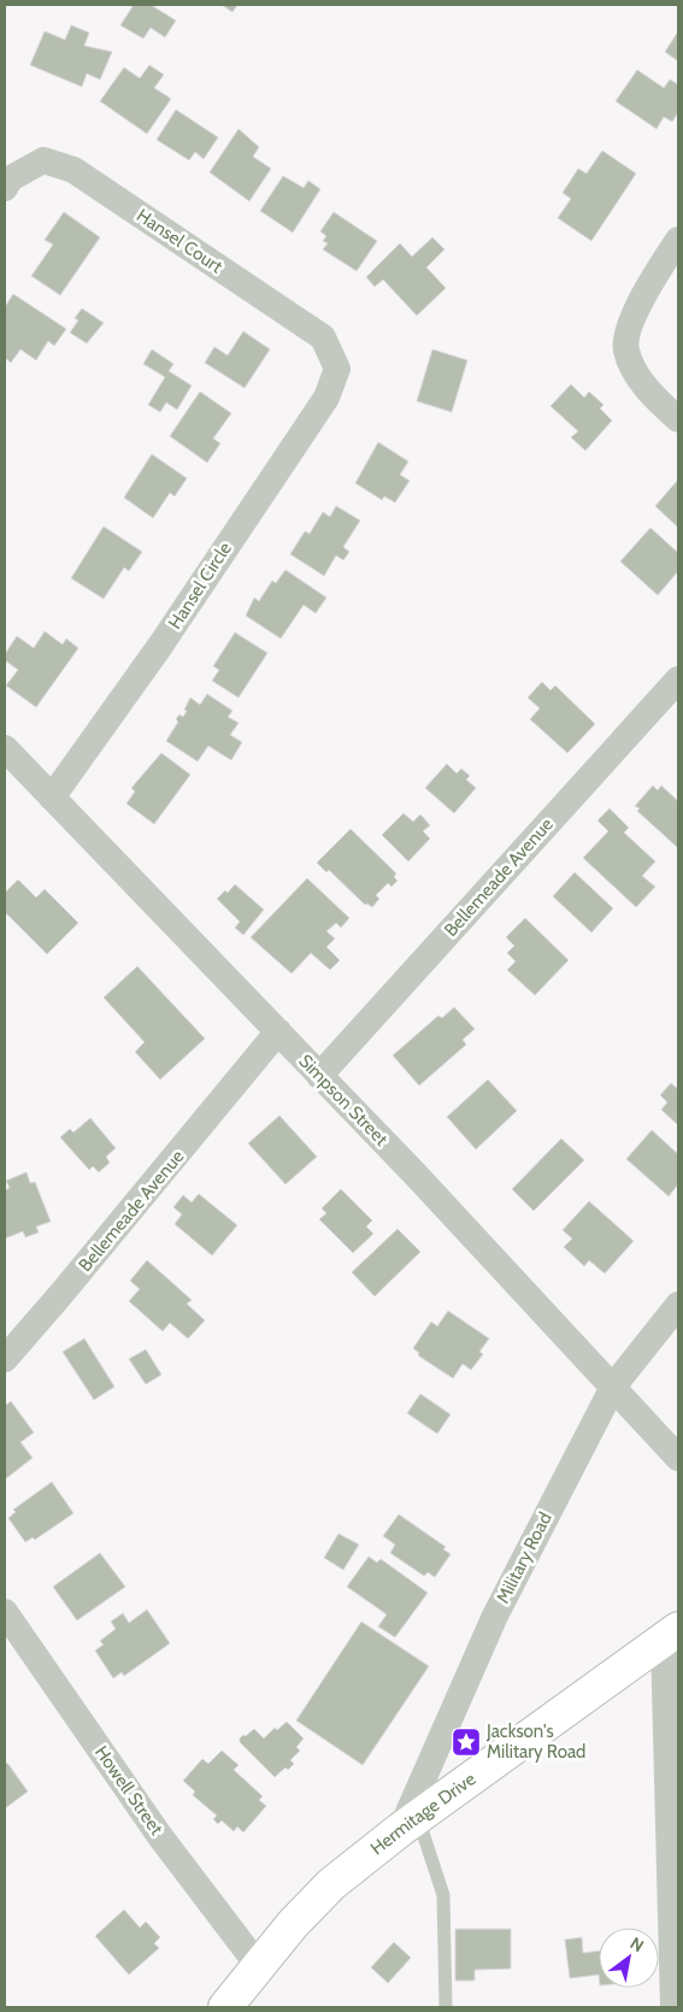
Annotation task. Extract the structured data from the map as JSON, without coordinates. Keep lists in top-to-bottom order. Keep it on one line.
{"streets":{"street":["Hansel Court","Hansel Circle","Bellemeade Avenue","Simpson Street","Military Road","Howell Street","Hermitage Drive"]},"crossings":[["Hansel Court","Hansel Circle"],["Hansel Circle","Simpson Street"],["Bellemeade Avenue","Simpson Street"],["Simpson Street","Military Road"],["Military Road","Hermitage Drive"],["Howell Street","Hermitage Drive"]],"places":{"place":["Jackson's Military Road"]},"north":"top right"}
